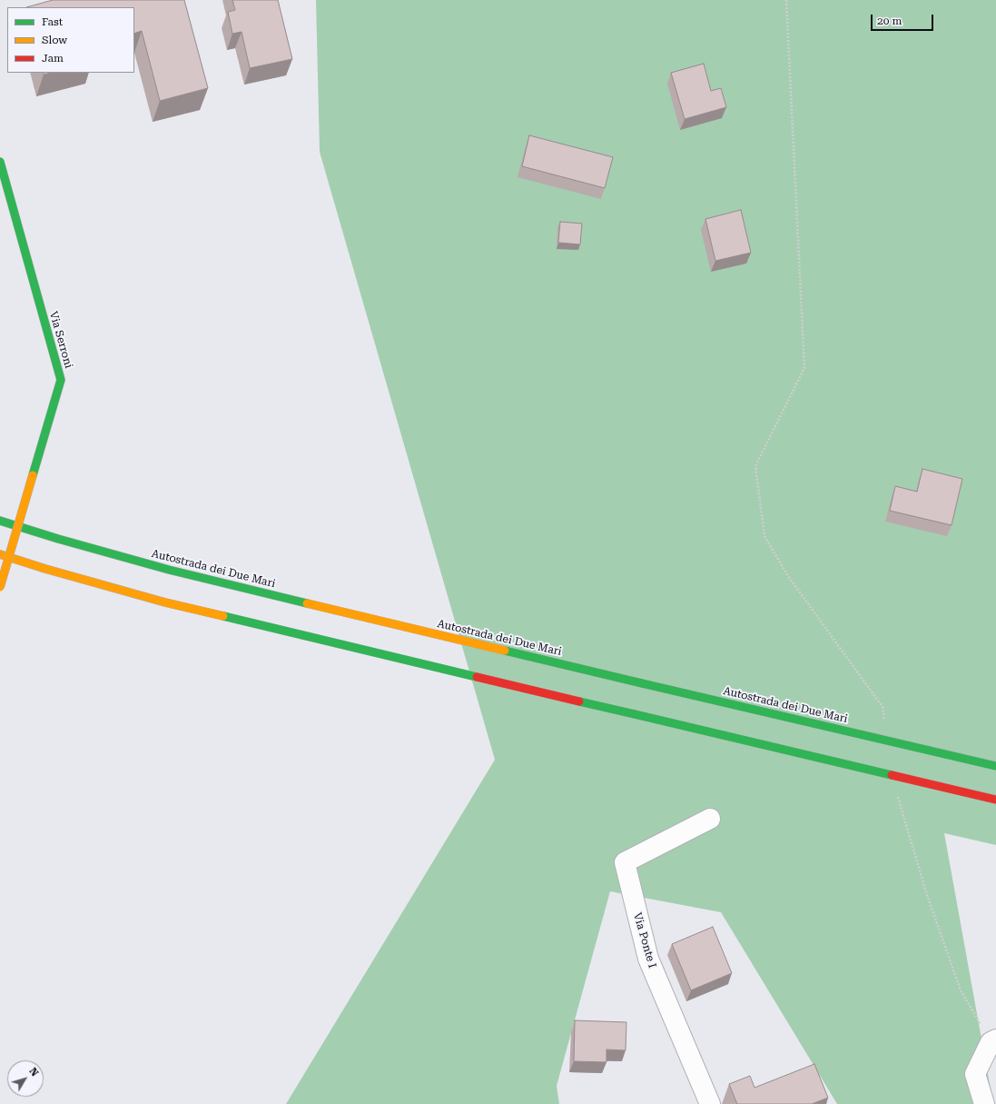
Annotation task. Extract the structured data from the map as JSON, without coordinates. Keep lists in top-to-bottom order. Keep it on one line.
{"streets":{"main road":["Via Serroni","Autostrada dei Due Mari"],"street":["Via Ponte I"]},"legend":["Fast","Slow","Jam"],"scale_bar":"20 m","north":"top right"}
